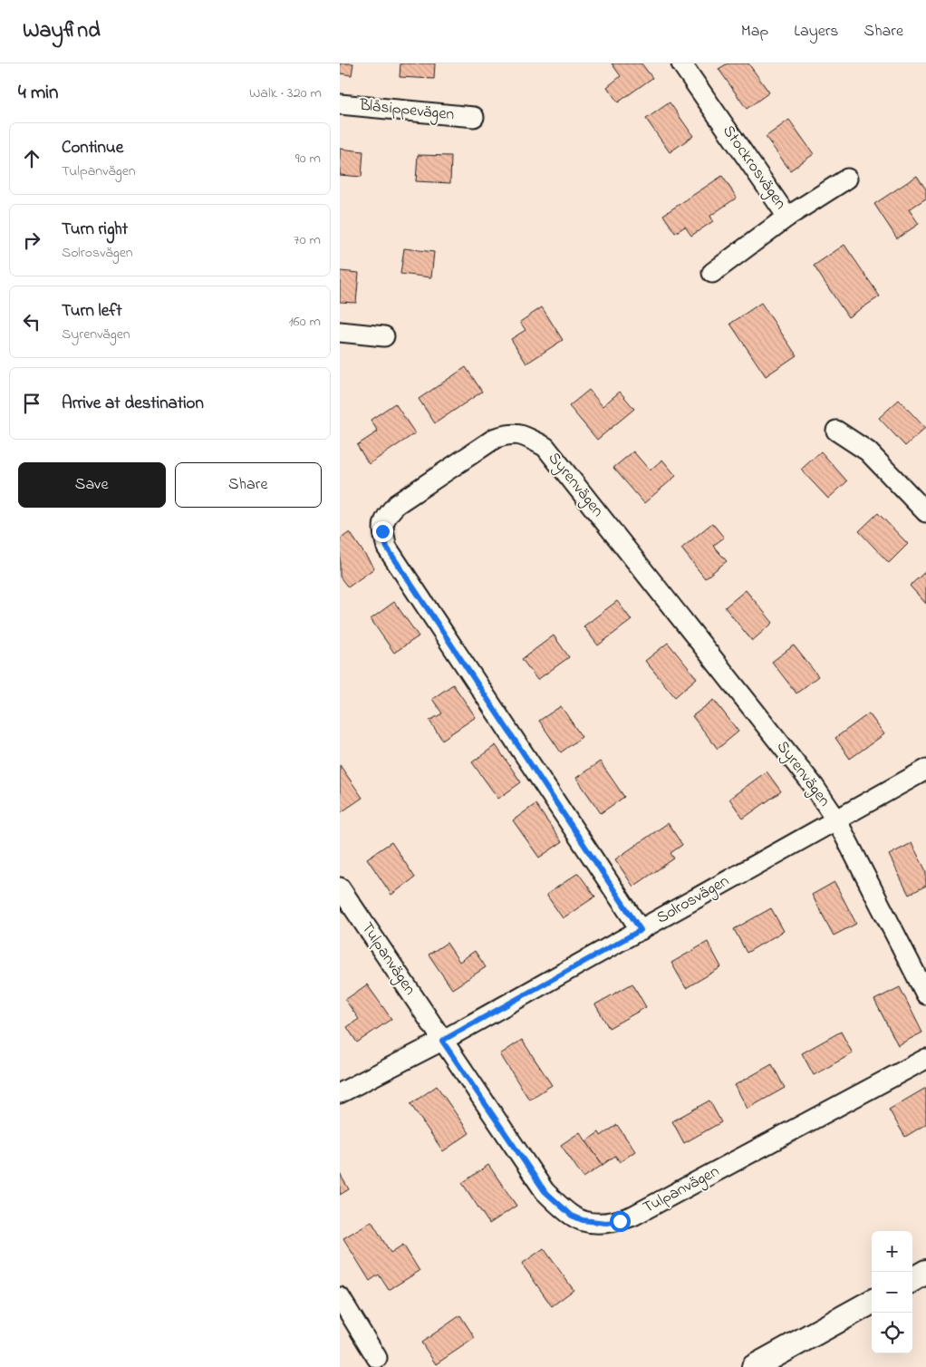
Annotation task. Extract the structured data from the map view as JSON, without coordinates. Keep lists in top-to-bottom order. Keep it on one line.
{"streets":{"street":["Blåsippevägen","Stockrosvägen","Syrenvägen","Solrosvägen","Tulpanvägen"]},"crossings":[["Syrenvägen","Solrosvägen"],["Solrosvägen","Tulpanvägen"]],"page":{"header":"Wayfind","nav":["Map","Layers","Share"],"heading":["4 min","Walk · 320 m"],"list":[["Continue","Tulpanvägen","90 m"],["Turn right","Solrosvägen","70 m"],["Turn left","Syrenvägen","160 m"],"Arrive at destination"],"buttons":["Save","Share"],"map_buttons":["+","−"]}}
